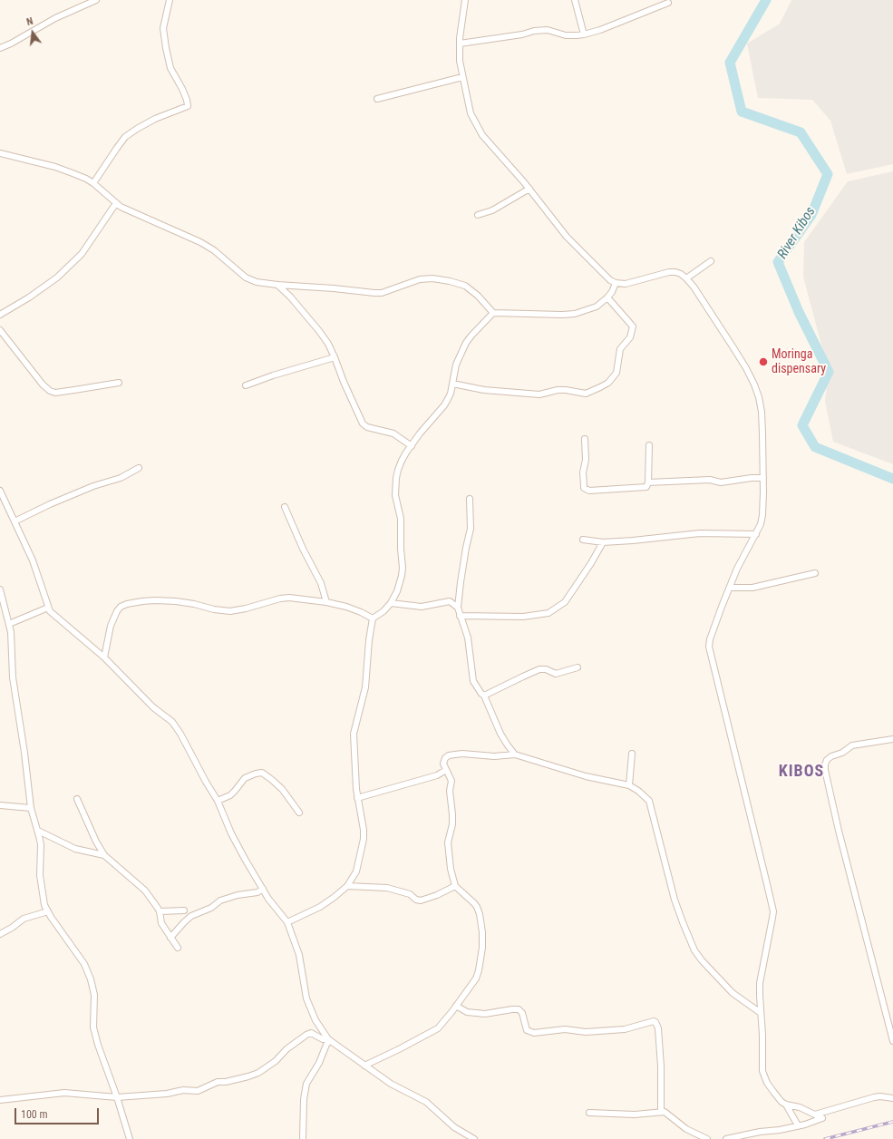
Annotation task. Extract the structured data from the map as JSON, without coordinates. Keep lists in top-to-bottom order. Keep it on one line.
{"districts":["KIBOS"],"water":["River Kibos"],"places":["Moringa dispensary"],"scale_bar":"100 m","north":"top"}
